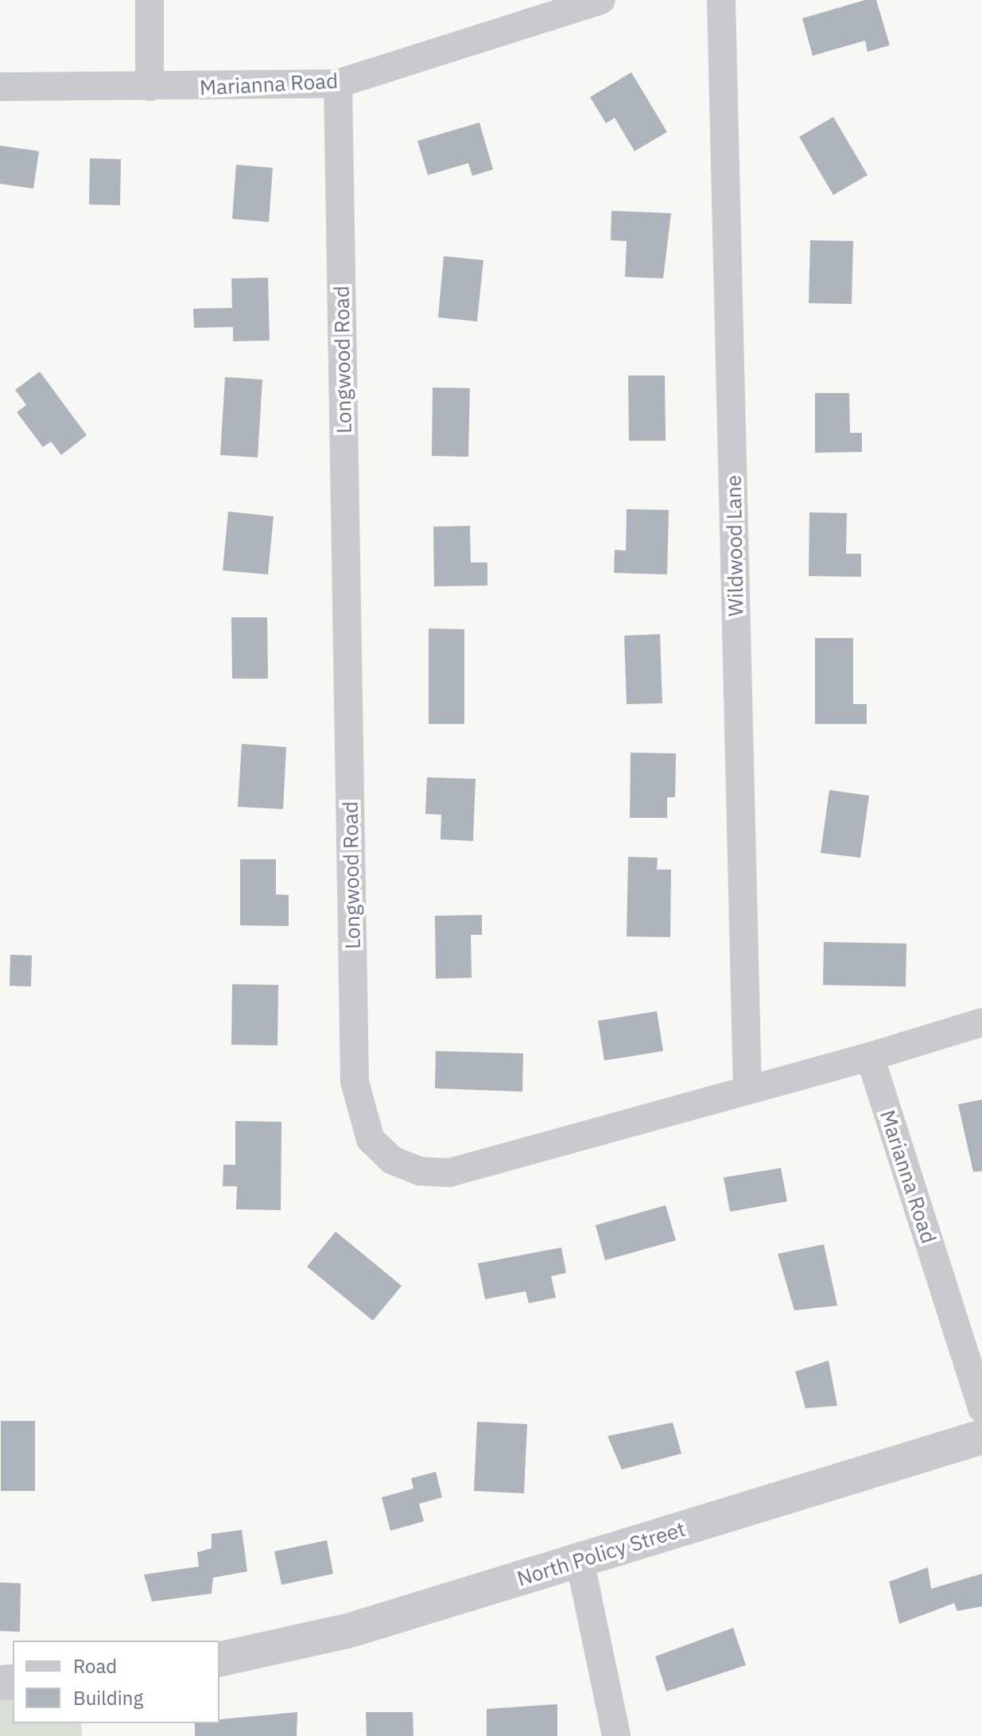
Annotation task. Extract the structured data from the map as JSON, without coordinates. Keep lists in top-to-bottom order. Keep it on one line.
{"streets":{"street":["Marianna Road","Longwood Road","Wildwood Lane","North Policy Street"]},"crossings":[["Marianna Road","Longwood Road"],["Longwood Road","Wildwood Lane"]],"legend":["Road","Building"]}
